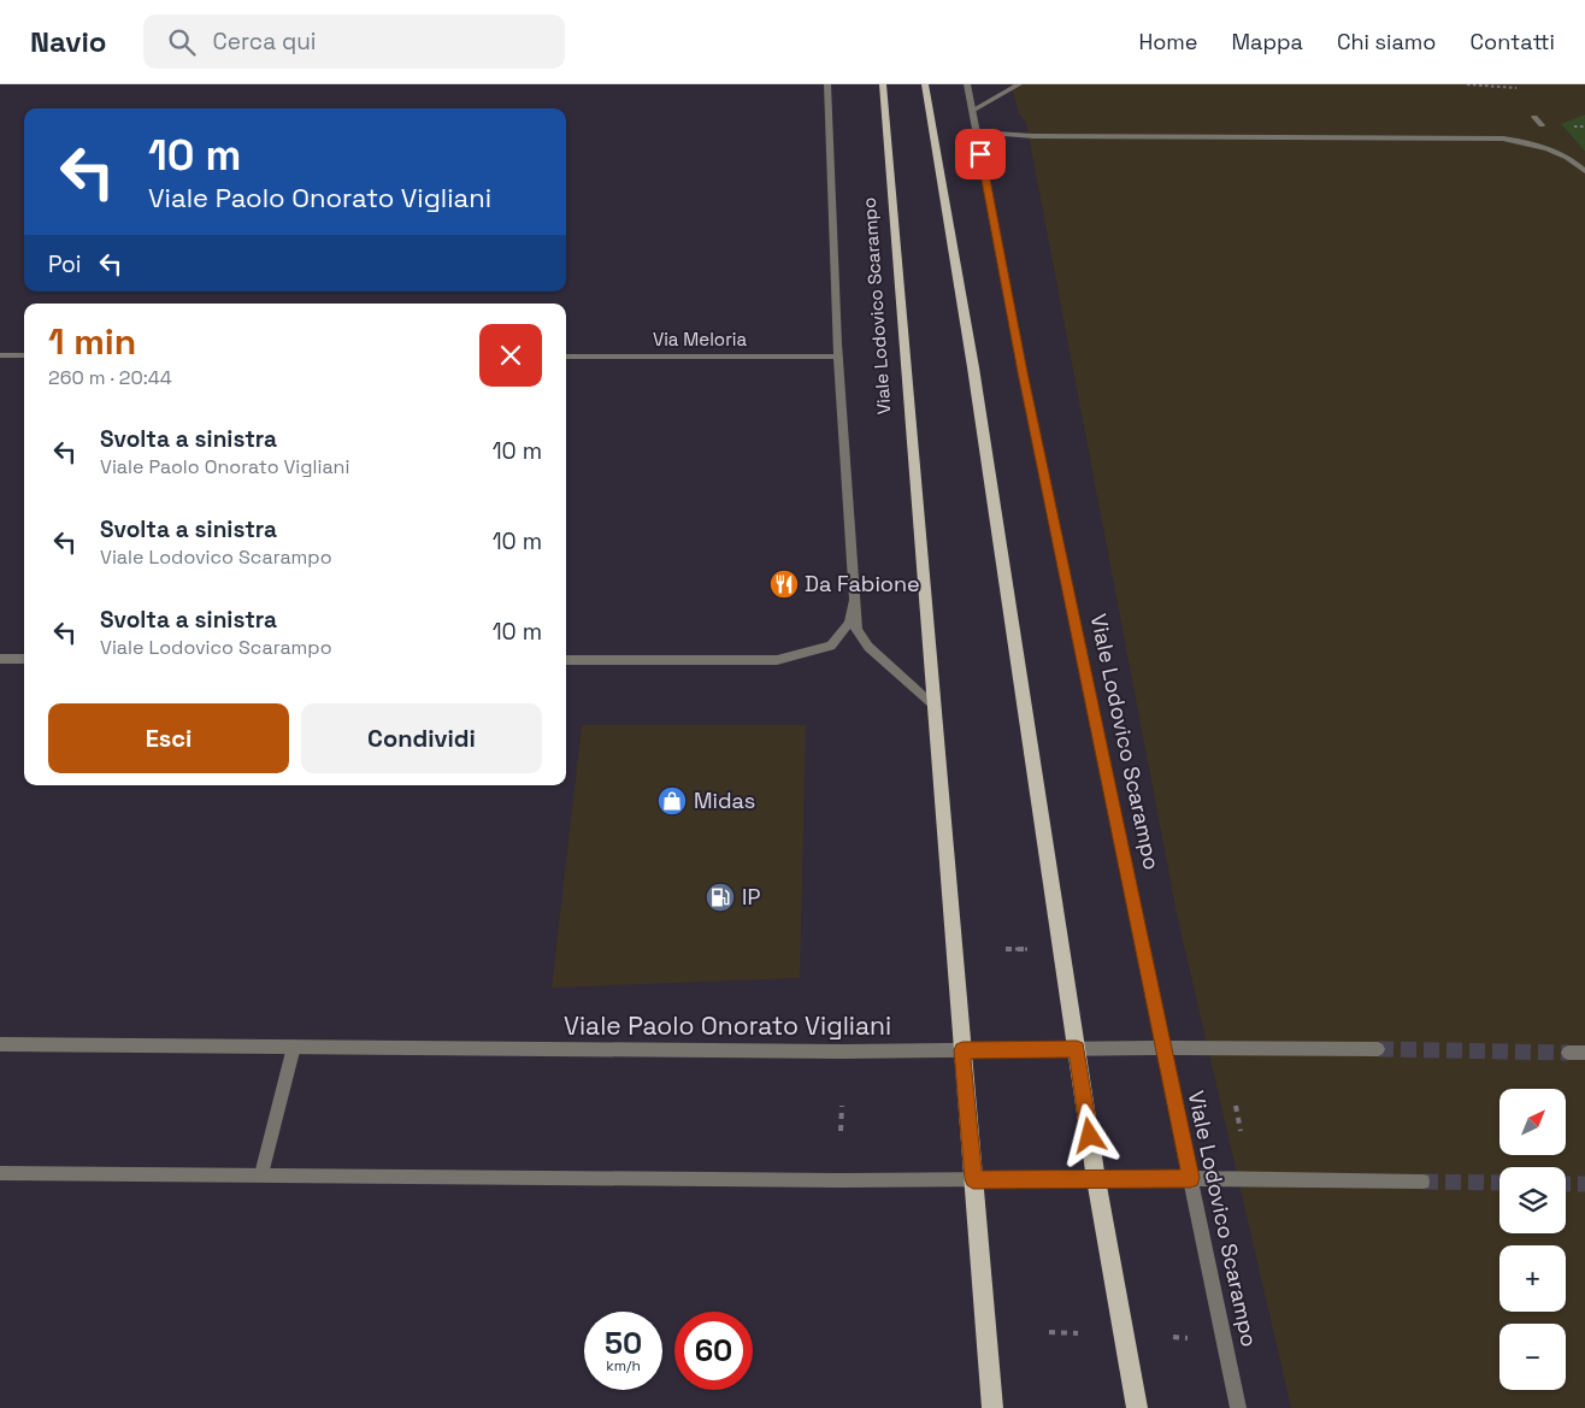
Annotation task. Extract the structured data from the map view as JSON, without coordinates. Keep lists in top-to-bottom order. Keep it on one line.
{"streets":{"main road":["Viale Lodovico Scarampo"],"street":["Via Meloria","Viale Paolo Onorato Vigliani"]},"crossings":[["Viale Lodovico Scarampo","Via Meloria"],["Viale Lodovico Scarampo","Viale Paolo Onorato Vigliani"]],"places":{"restaurant":["Da Fabione"],"shop":["Midas"],"fuel station":["IP"]},"north":"top right","page":{"header":"Navio","search":"Cerca qui","nav":["Home","Mappa","Chi siamo","Contatti"],"turn":["10 m","Viale Paolo Onorato Vigliani"],"then":"Poi","heading":["1 min","260 m · 20:44"],"list":[{"name":"Svolta a sinistra","note":"Viale Paolo Onorato Vigliani","value":"10 m"},{"name":"Svolta a sinistra","note":"Viale Lodovico Scarampo","value":"10 m"},{"name":"Svolta a sinistra","note":"Viale Lodovico Scarampo","value":"10 m"}],"buttons":["Esci","Condividi"],"map_buttons":["+","−"],"speed":"50 km/h","limit":"60"}}
